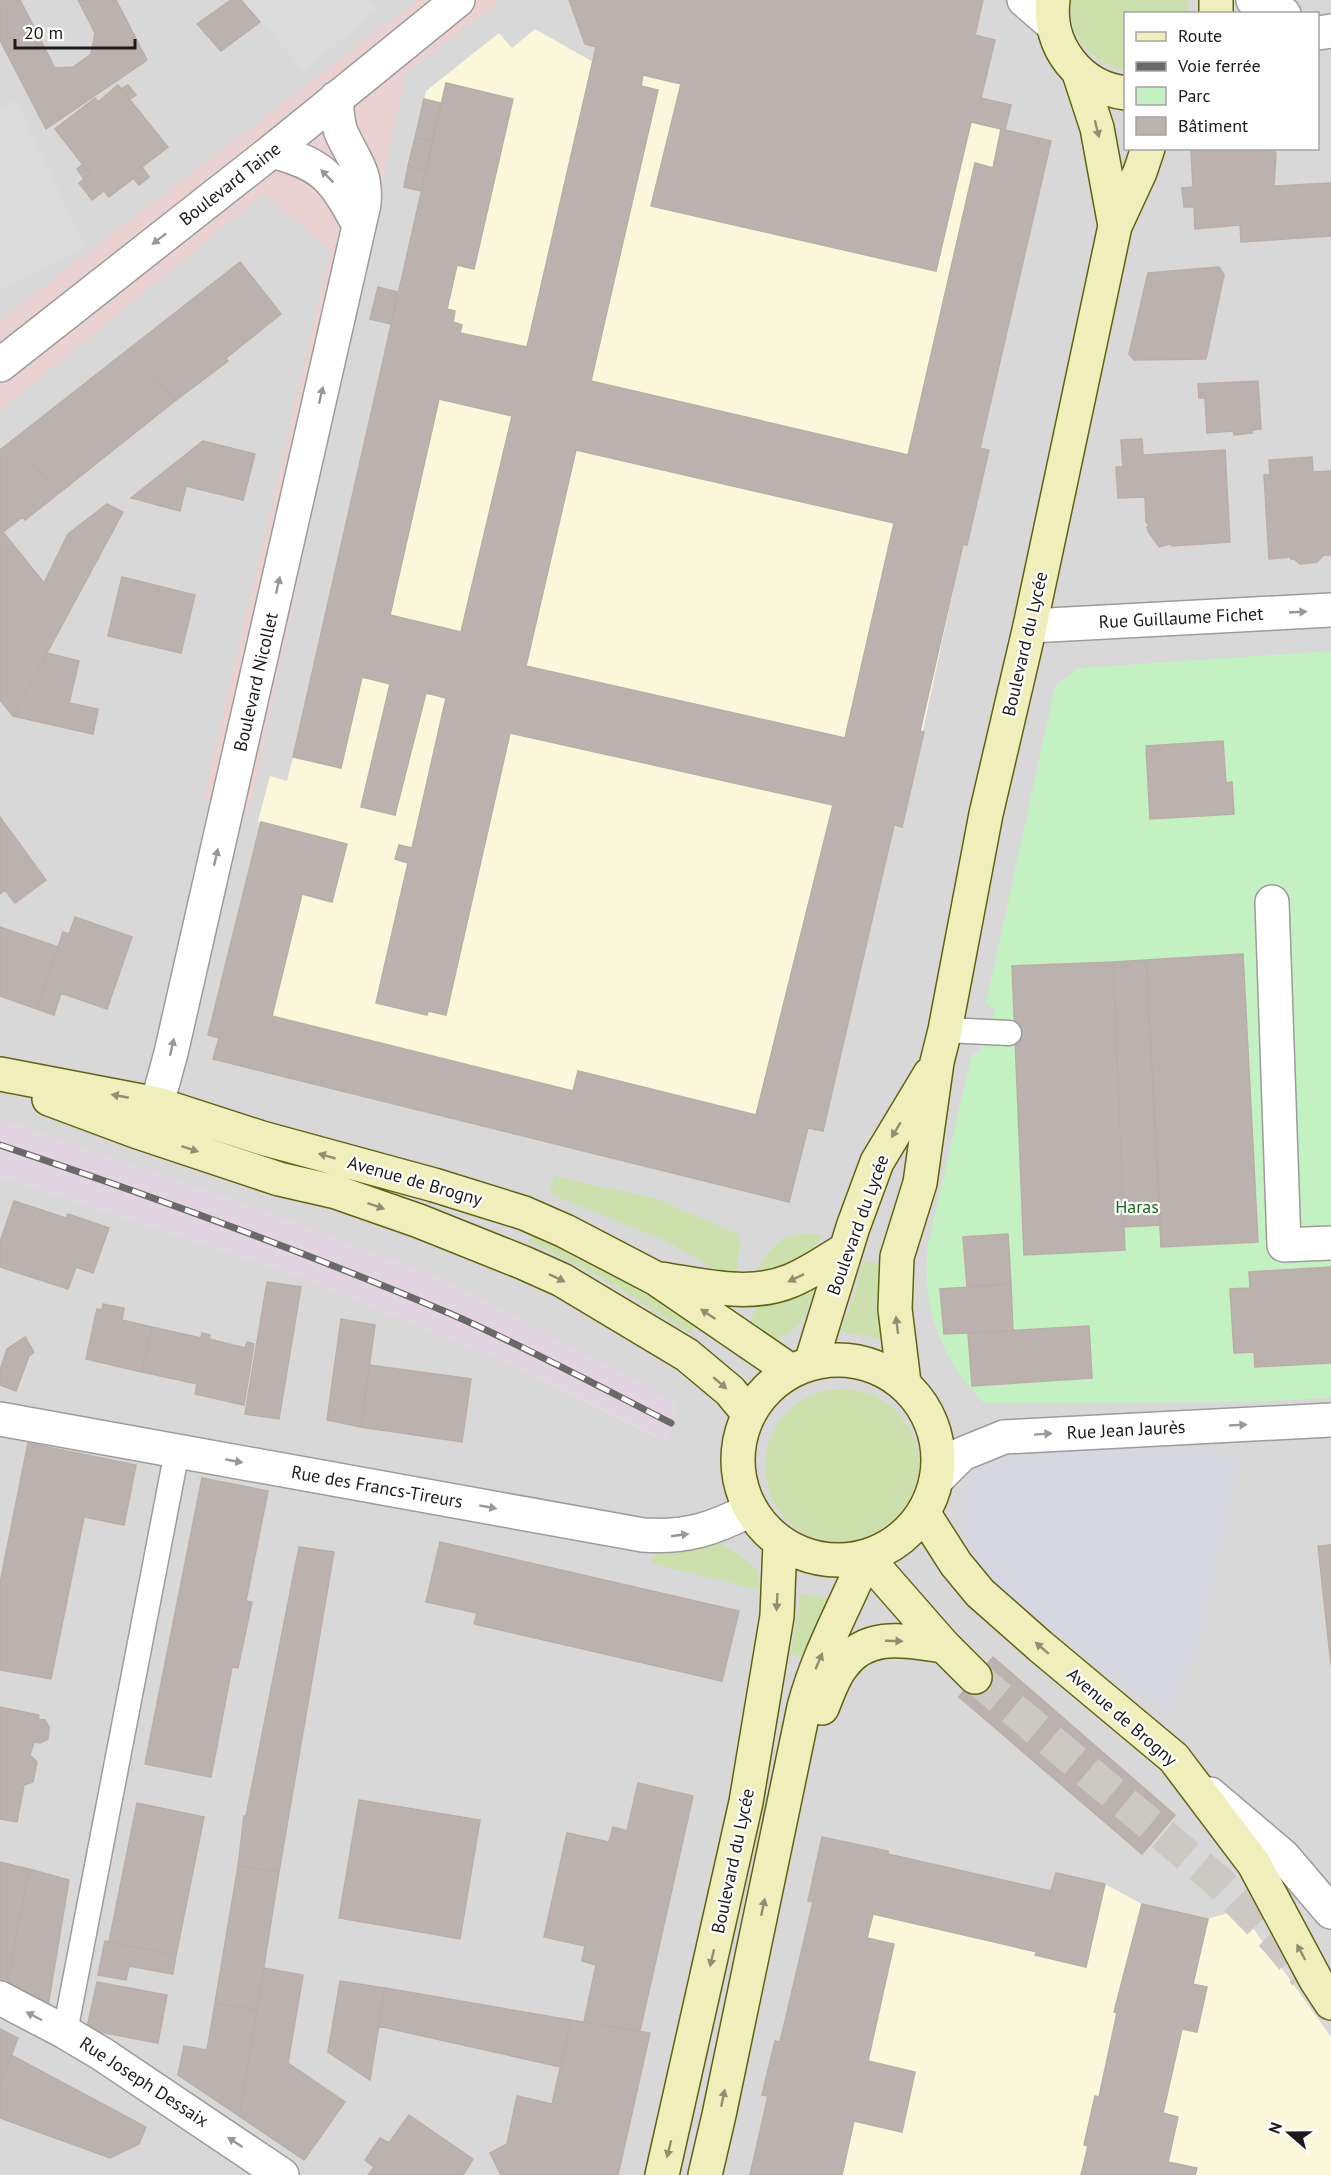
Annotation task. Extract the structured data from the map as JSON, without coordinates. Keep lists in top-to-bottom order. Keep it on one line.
{"streets":{"main road":["Boulevard du Lycée","Avenue de Brogny"],"street":["Boulevard Taine","Rue Guillaume Fichet","Boulevard Nicollet","Rue Jean Jaurès","Rue des Francs-Tireurs","Rue Joseph Dessaix"]},"crossings":[["Boulevard Taine","Boulevard Nicollet"],["Rue Guillaume Fichet","Boulevard du Lycée"],["Boulevard du Lycée","Avenue de Brogny"],["Boulevard du Lycée","Rue Jean Jaurès"],["Boulevard du Lycée","Rue des Francs-Tireurs"],["Boulevard Nicollet","Avenue de Brogny"],["Avenue de Brogny","Rue Jean Jaurès"],["Avenue de Brogny","Rue des Francs-Tireurs"],["Rue Jean Jaurès","Rue des Francs-Tireurs"]],"one_way":["Boulevard Taine","Rue Guillaume Fichet","Boulevard Nicollet","Rue Jean Jaurès","Rue des Francs-Tireurs","Rue Joseph Dessaix"],"parks":["Haras"],"legend":["Route","Voie ferrée","Parc","Bâtiment"],"scale_bar":"20 m","north":"left"}
